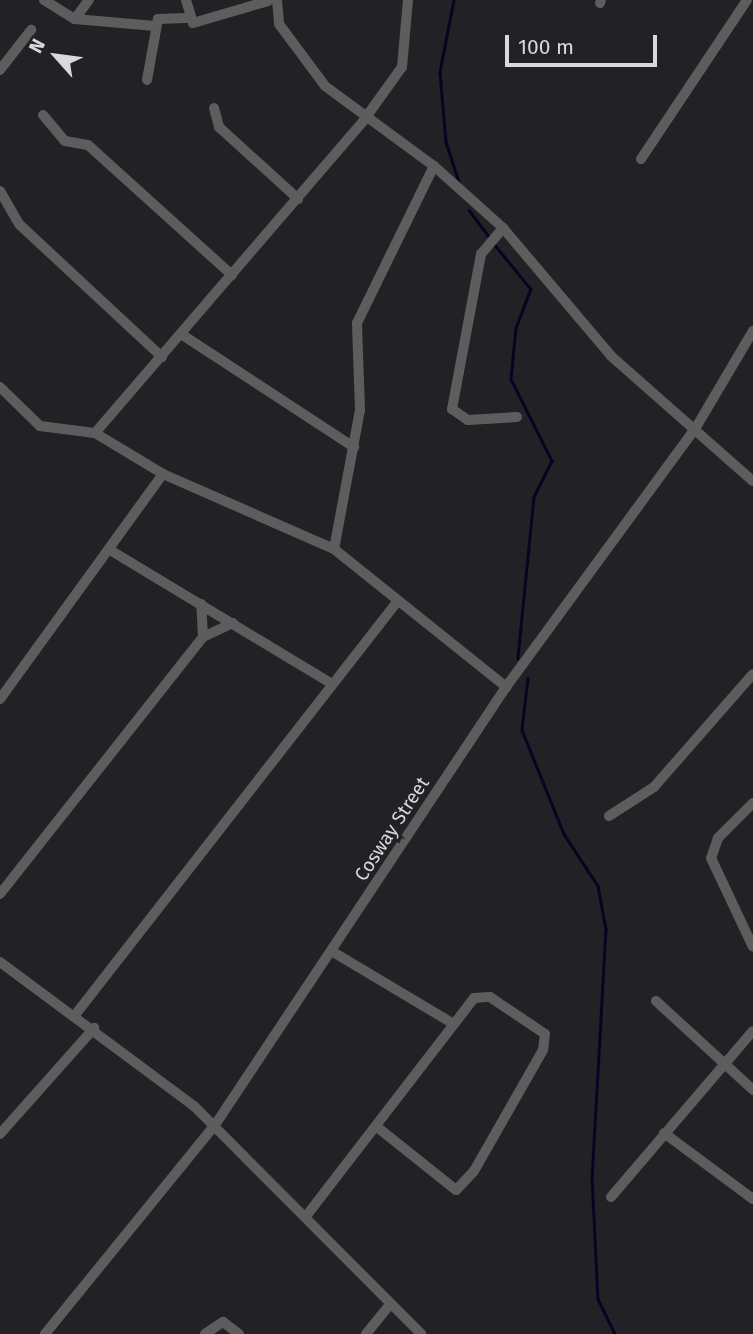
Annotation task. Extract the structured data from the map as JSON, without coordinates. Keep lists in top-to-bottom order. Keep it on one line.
{"streets":{"street":["Cosway Street"]},"scale_bar":"100 m","north":"top left"}
